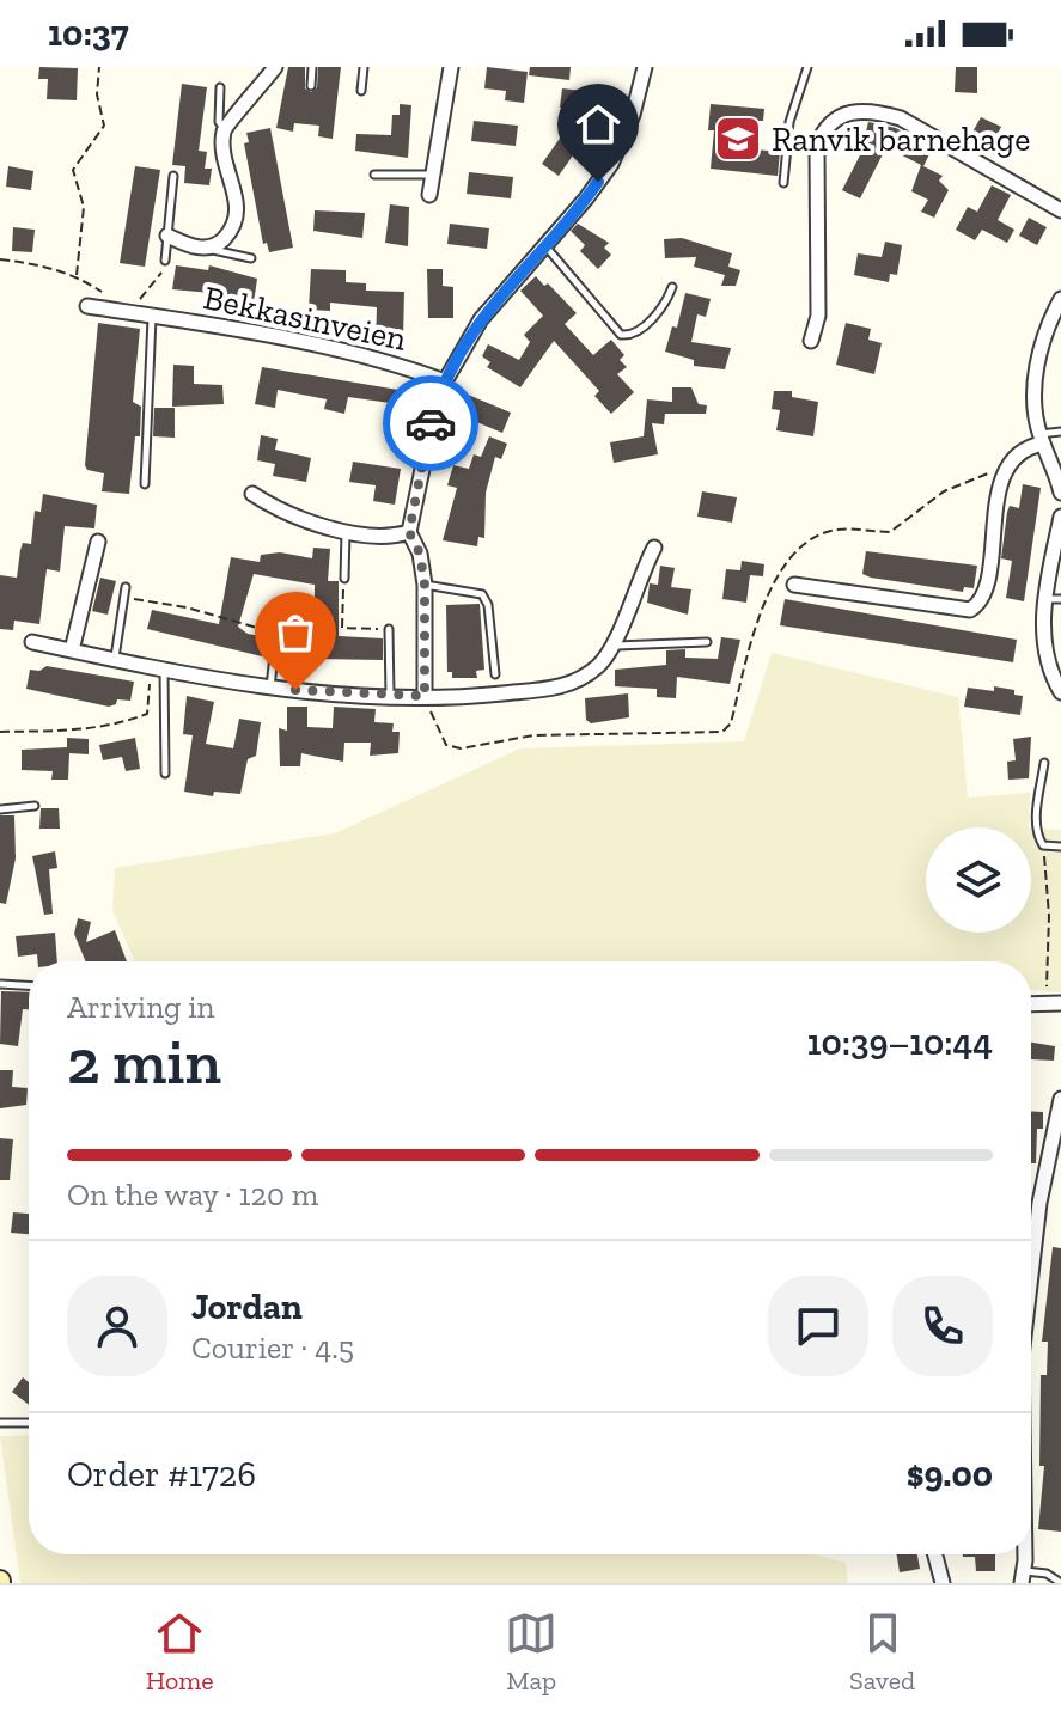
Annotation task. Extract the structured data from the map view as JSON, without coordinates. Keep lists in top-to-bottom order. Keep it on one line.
{"streets":{"street":["Bekkasinveien"]},"places":{"school or university":["Ranvik barnehage"]},"page":{"status":"10:37","heading":["2 min","Arriving in","10:39–10:44"],"panel":["Jordan","Courier · 4.5","Order #1726","$9.00"],"bar":"On the way · 120 m","tabs":["Home","Map","Saved"]}}
